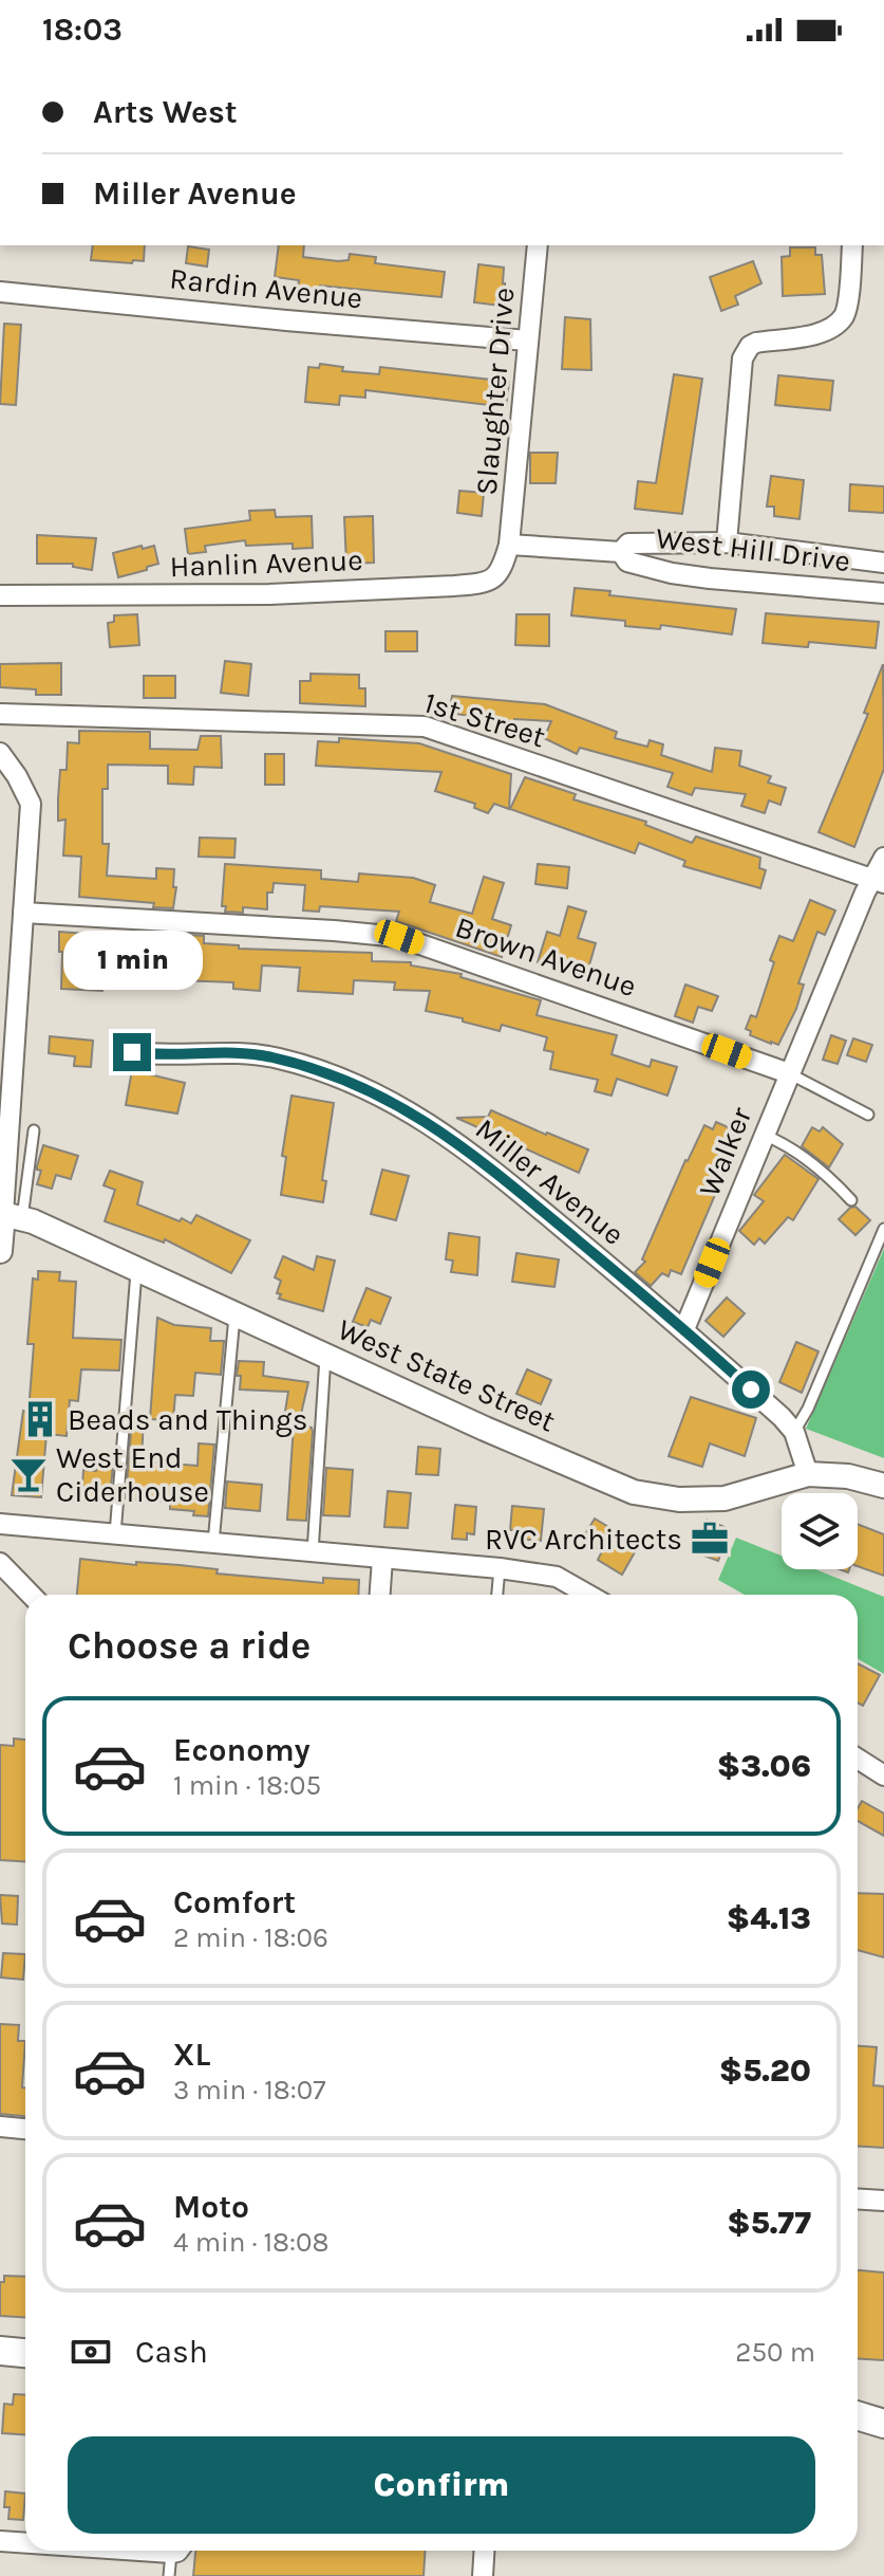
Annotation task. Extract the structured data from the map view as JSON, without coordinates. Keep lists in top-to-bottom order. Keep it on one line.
{"streets":{"street":["Rardin Avenue","Slaughter Drive","West Hill Drive","Hanlin Avenue","1st Street","Brown Avenue","Walker","Miller Avenue","West State Street"]},"crossings":[["Rardin Avenue","Slaughter Drive"],["Slaughter Drive","West Hill Drive"],["Slaughter Drive","Hanlin Avenue"],["West Hill Drive","Hanlin Avenue"],["1st Street","Walker"],["Brown Avenue","Walker"],["Walker","Miller Avenue"],["Miller Avenue","West State Street"]],"places":{"building":["Beads and Things"],"bar":["West End Ciderhouse"],"office":["RVC Architects"]},"page":{"status":"18:03","banner":["Arts West","Miller Avenue"],"bubble":"1 min","heading":"Choose a ride","list":[{"name":"Economy","note":"1 min · 18:05","value":"$3.06"},{"name":"Comfort","note":"2 min · 18:06","value":"$4.13"},{"name":"XL","note":"3 min · 18:07","value":"$5.20"},{"name":"Moto","note":"4 min · 18:08","value":"$5.77"}],"pay":["Cash","250 m"],"buttons":"Confirm"}}
